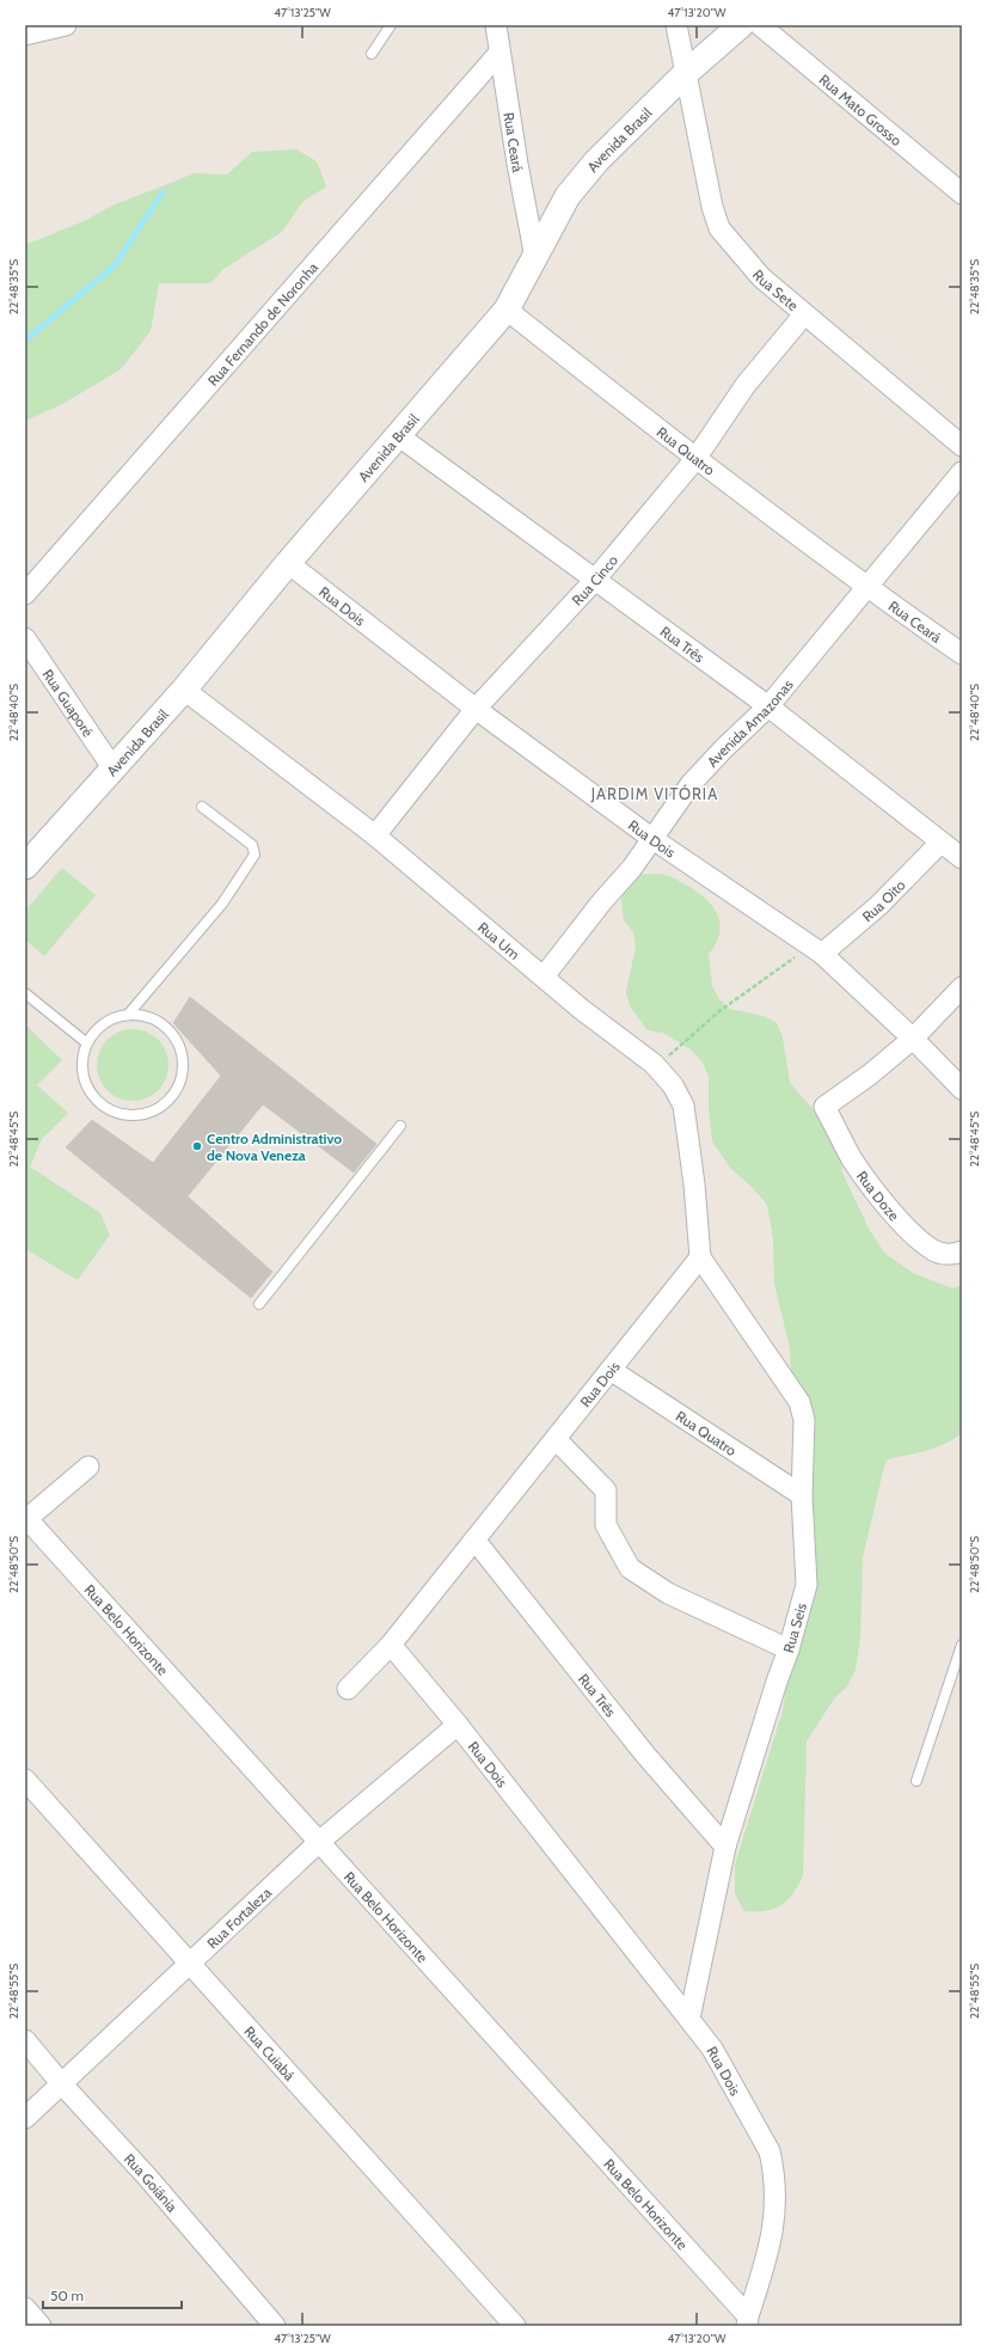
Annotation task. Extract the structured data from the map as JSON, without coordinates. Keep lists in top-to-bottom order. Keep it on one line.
{"streets":{"street":["Rua Mato Grosso","Avenida Brasil","Rua Ceará","Rua Sete","Rua Fernando de Noronha","Rua Quatro","Rua Cinco","Rua Dois","Rua Três","Rua Guaporé","Avenida Amazonas","Rua Oito","Rua Um","Rua Doze","Rua Seis","Rua Belo Horizonte","Rua Fortaleza","Rua Cuiabá","Rua Goiânia"]},"crossings":[["Avenida Brasil","Rua Ceará"],["Avenida Brasil","Rua Sete"],["Avenida Brasil","Rua Quatro"],["Avenida Brasil","Rua Dois"],["Avenida Brasil","Rua Três"],["Avenida Brasil","Rua Guaporé"],["Avenida Brasil","Rua Um"],["Rua Ceará","Rua Fernando de Noronha"],["Rua Ceará","Rua Quatro"],["Rua Ceará","Avenida Amazonas"],["Rua Sete","Rua Cinco"],["Rua Quatro","Rua Cinco"],["Rua Quatro","Rua Dois"],["Rua Quatro","Avenida Amazonas"],["Rua Quatro","Rua Seis"],["Rua Cinco","Rua Dois"],["Rua Cinco","Rua Três"],["Rua Cinco","Rua Um"],["Rua Dois","Rua Três"],["Rua Dois","Avenida Amazonas"],["Rua Dois","Rua Oito"],["Rua Dois","Rua Um"],["Rua Dois","Rua Doze"],["Rua Dois","Rua Seis"],["Rua Dois","Rua Belo Horizonte"],["Rua Dois","Rua Fortaleza"],["Rua Três","Avenida Amazonas"],["Rua Três","Rua Oito"],["Rua Três","Rua Seis"],["Avenida Amazonas","Rua Um"],["Rua Um","Rua Seis"],["Rua Belo Horizonte","Rua Fortaleza"],["Rua Fortaleza","Rua Cuiabá"],["Rua Fortaleza","Rua Goiânia"]],"districts":["JARDIM VITÓRIA"],"places":["Centro Administrativo de Nova Veneza"],"scale_bar":"50 m","coordinates":["47°13'25\"W","47°13'20\"W","22°48'35\"S","22°48'40\"S","22°48'45\"S","22°48'50\"S","22°48'55\"S"]}
